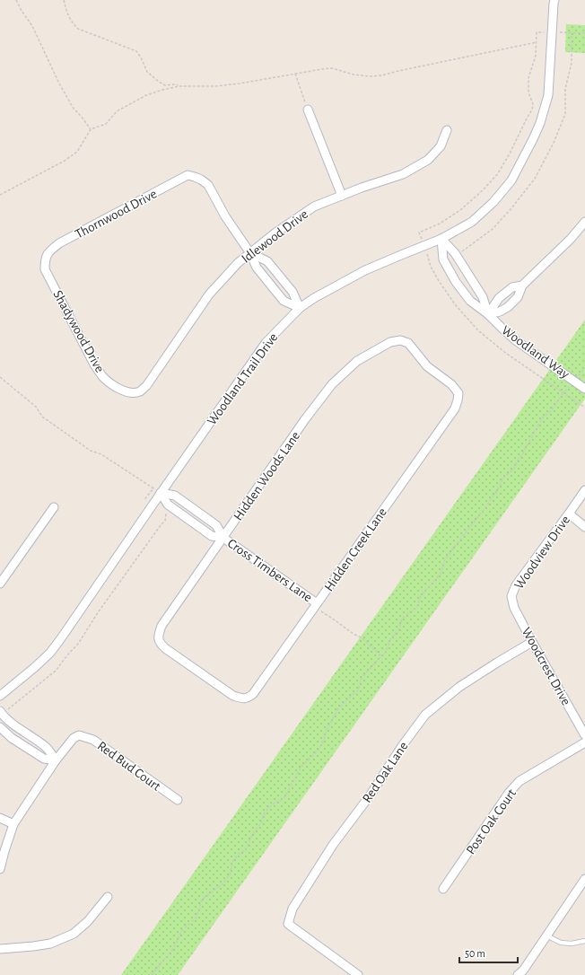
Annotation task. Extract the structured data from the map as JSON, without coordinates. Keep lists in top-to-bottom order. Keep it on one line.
{"streets":{"street":["Thornwood Drive","Idlewood Drive","Shadywood Drive","Woodland Way","Woodland Trail Drive","Hidden Woods Lane","Hidden Creek Lane","Woodview Drive","Cross Timbers Lane","Woodcrest Drive","Red Bud Court","Red Oak Lane","Post Oak Court"]},"crossings":[["Thornwood Drive","Idlewood Drive"],["Thornwood Drive","Shadywood Drive"],["Idlewood Drive","Shadywood Drive"],["Woodland Way","Woodland Trail Drive"],["Woodland Trail Drive","Cross Timbers Lane"],["Hidden Woods Lane","Hidden Creek Lane"],["Hidden Woods Lane","Cross Timbers Lane"],["Hidden Creek Lane","Cross Timbers Lane"],["Woodview Drive","Woodcrest Drive"],["Woodcrest Drive","Red Oak Lane"]],"scale_bar":"50 m"}
